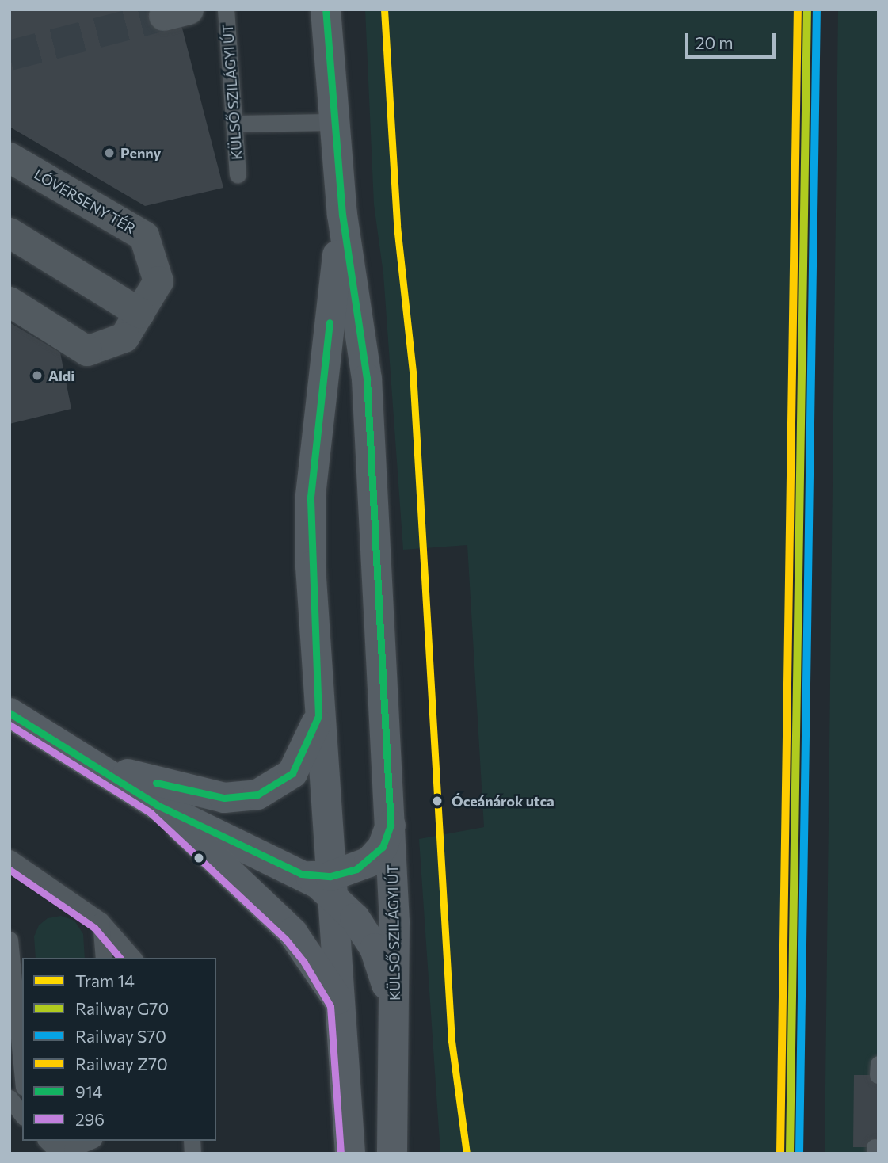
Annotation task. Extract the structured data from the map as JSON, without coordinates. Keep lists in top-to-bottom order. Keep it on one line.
{"streets":{"street":["KÜLSŐ SZILÁGYI ÚT","LÓVERSENY TÉR"]},"places":["Penny","Aldi","Óceánárok utca"],"lines":["tram line 14","rail line G70","rail line S70","rail line Z70","transit line 914","transit line 296"],"legend":["Tram 14","Railway G70","Railway S70","Railway Z70","914","296"],"scale_bar":"20 m"}
